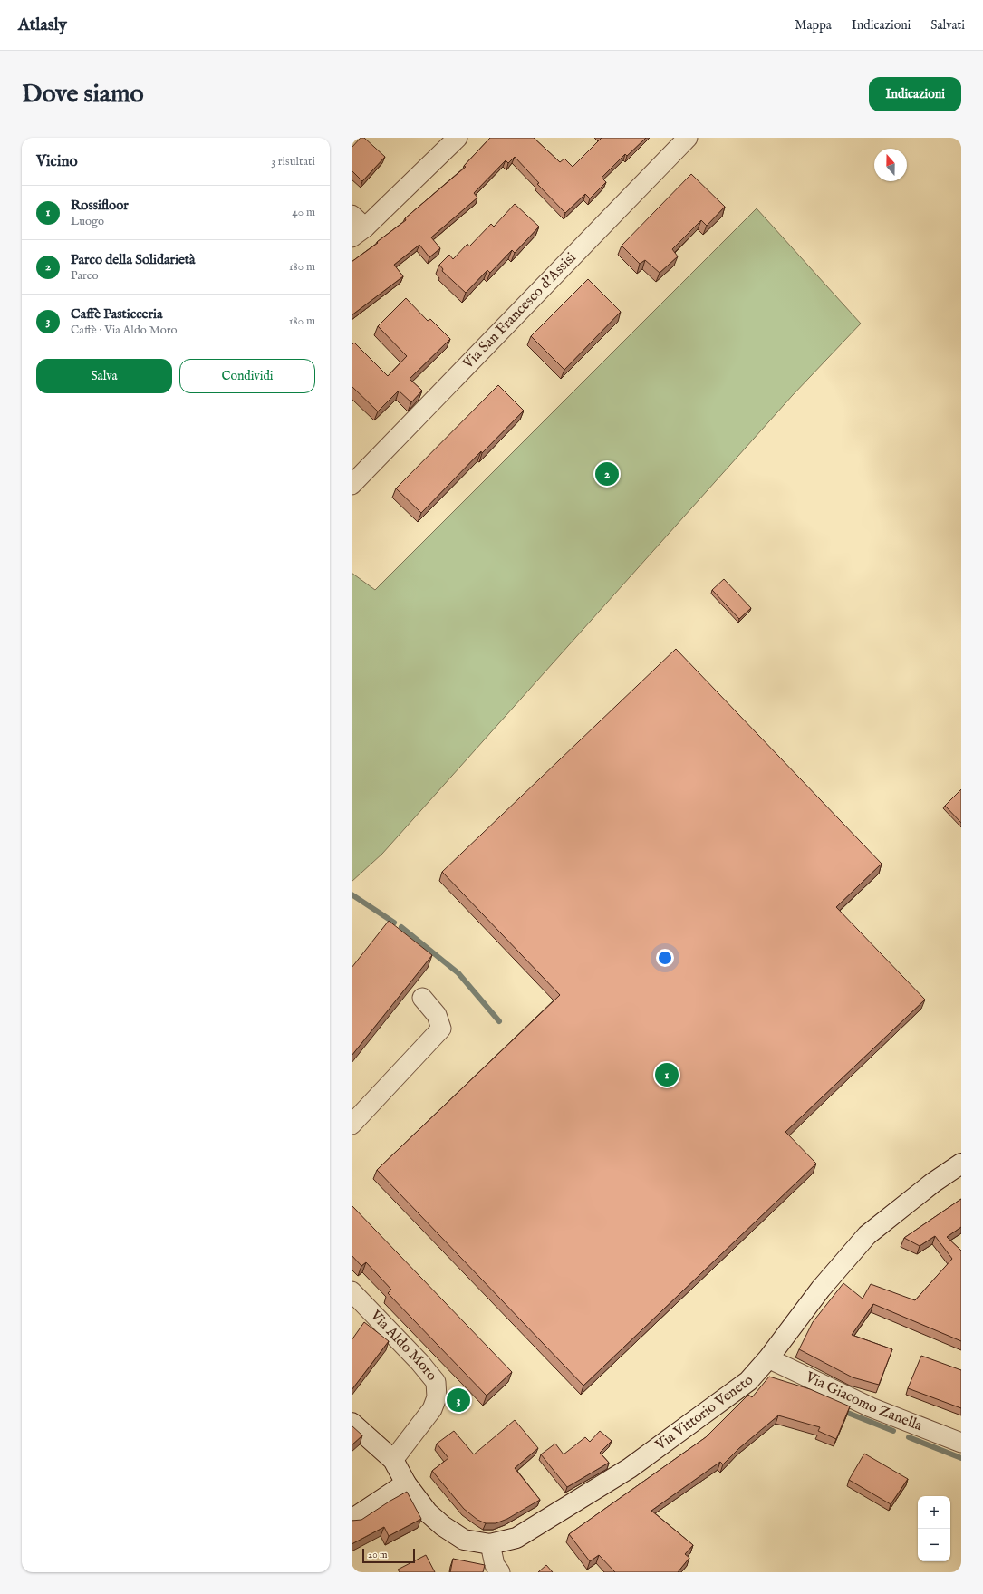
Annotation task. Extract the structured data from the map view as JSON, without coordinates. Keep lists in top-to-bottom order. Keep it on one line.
{"streets":{"street":["Via San Francesco d'Assisi","Via Aldo Moro","Via Giacomo Zanella","Via Vittorio Veneto"]},"crossings":[["Via Aldo Moro","Via Vittorio Veneto"],["Via Giacomo Zanella","Via Vittorio Veneto"]],"scale_bar":"20 m","north":"top","page":{"header":"Atlasly","nav":["Mappa","Indicazioni","Salvati"],"buttons":["Indicazioni",["Salva","Condividi"]],"title":"Dove siamo","heading":["Vicino","3 risultati"],"list":[{"mark":"1","name":"Rossifloor","note":"Luogo","value":"40 m"},{"mark":"2","name":"Parco della Solidarietà","note":"Parco","value":"180 m"},{"mark":"3","name":"Caffè Pasticceria","note":"Caffè · Via Aldo Moro","value":"180 m"}],"pins":["2","1","3"],"map_buttons":["+","−"],"scale":"20 m"}}
